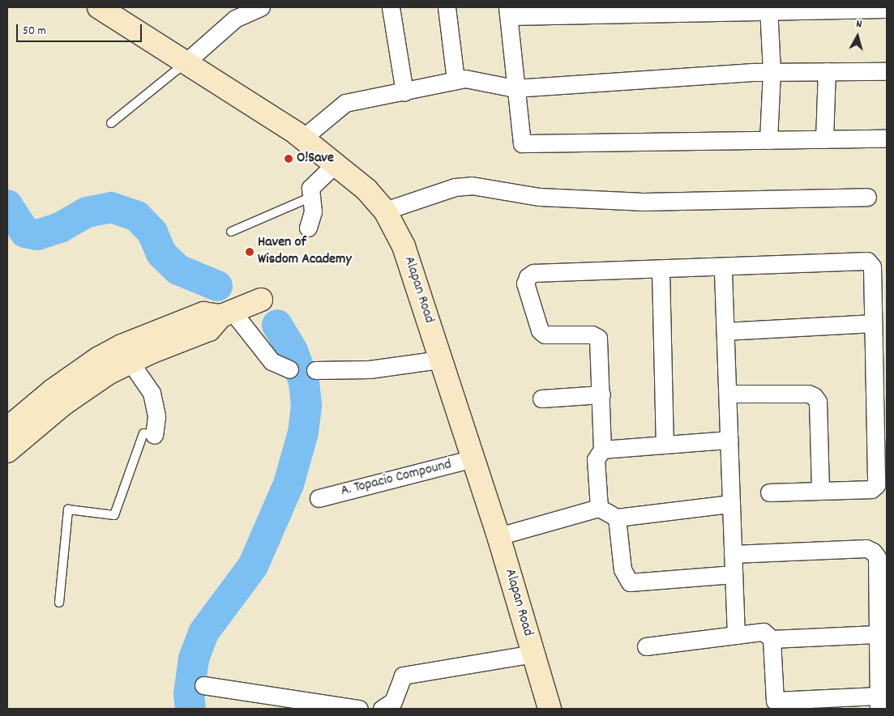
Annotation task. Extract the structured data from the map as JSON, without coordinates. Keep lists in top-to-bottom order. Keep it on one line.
{"streets":{"street":["Alapan Road","A. Topacio Compound"]},"crossings":[["Alapan Road","A. Topacio Compound"]],"places":["O!Save","Haven of Wisdom Academy"],"scale_bar":"50 m","north":"top"}
